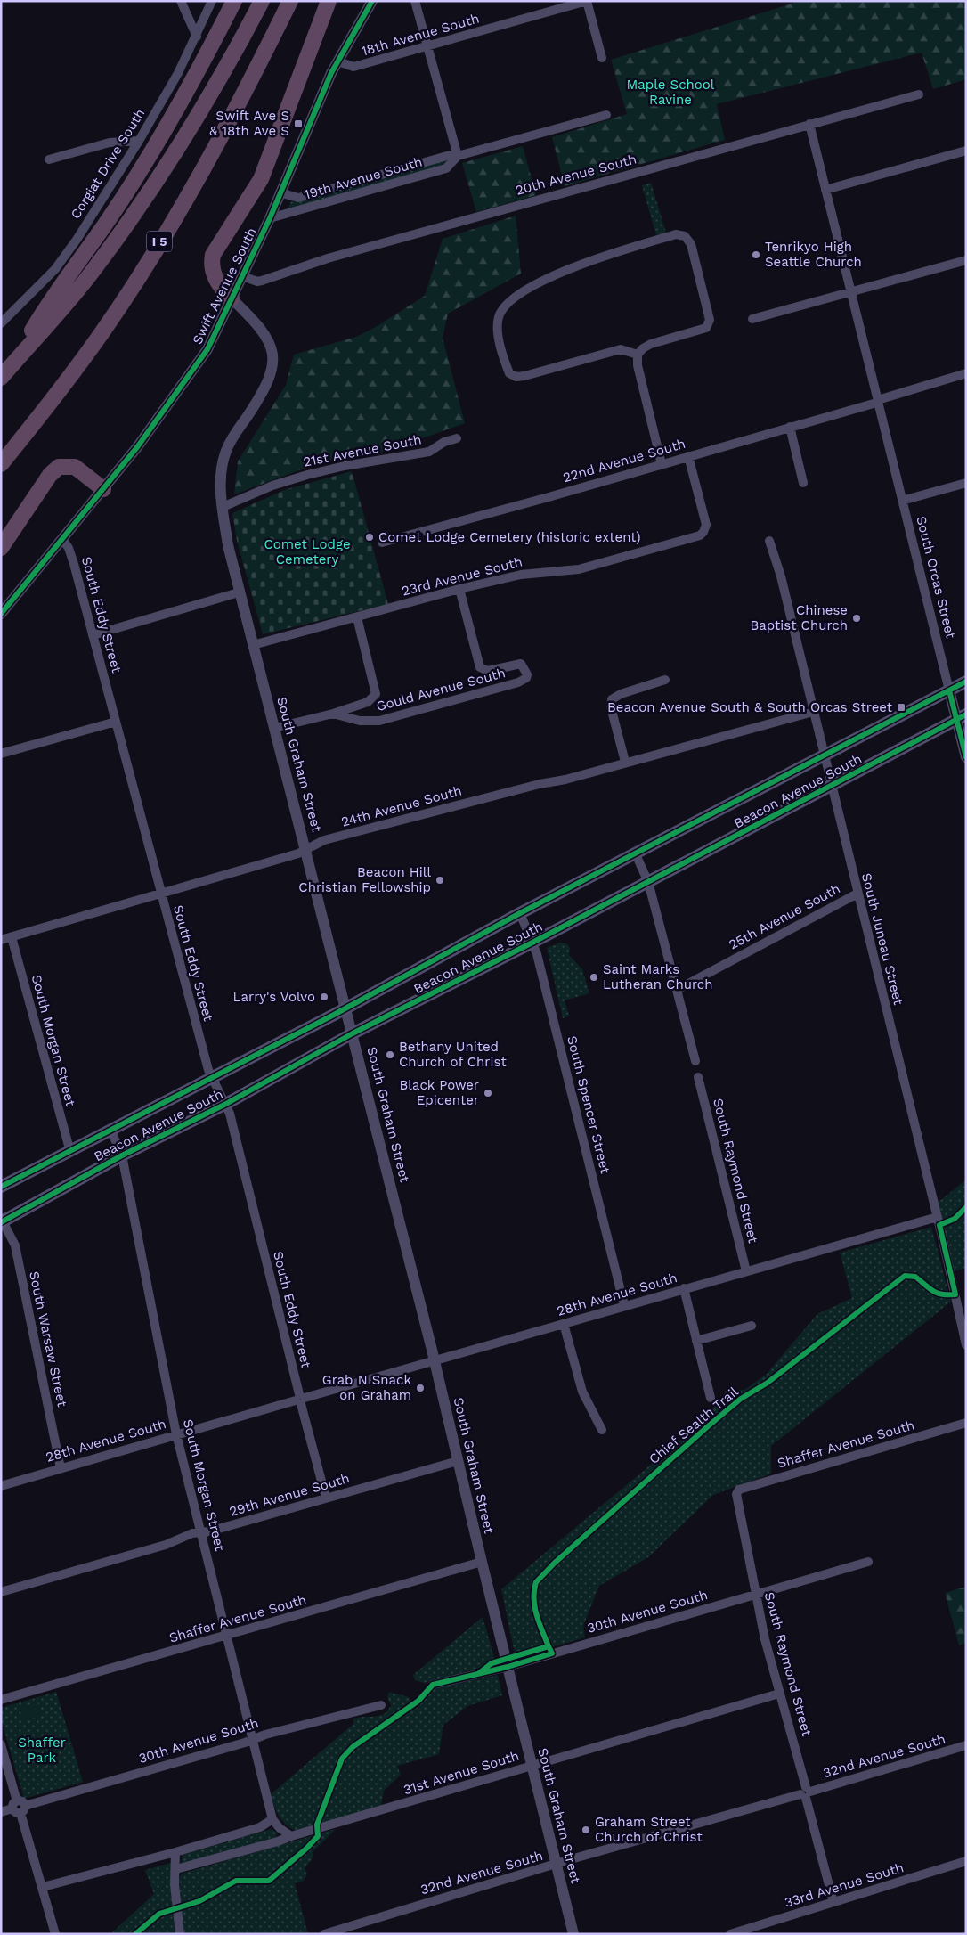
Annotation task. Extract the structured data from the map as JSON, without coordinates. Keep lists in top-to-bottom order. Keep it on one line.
{"streets":{"highway":["I 5"],"main road":["Beacon Avenue South"],"street":["18th Avenue South","Corgiat Drive South","20th Avenue South","19th Avenue South","Swift Avenue South","21st Avenue South","22nd Avenue South","23rd Avenue South","South Orcas Street","South Eddy Street","Gould Avenue South","South Graham Street","24th Avenue South","25th Avenue South","South Juneau Street","South Morgan Street","South Spencer Street","South Raymond Street","28th Avenue South","South Warsaw Street","Shaffer Avenue South","29th Avenue South","30th Avenue South","32nd Avenue South","31st Avenue South","33rd Avenue South"],"cycle path":["Chief Sealth Trail"]},"crossings":[["18th Avenue South","Swift Avenue South"],["20th Avenue South","Swift Avenue South"],["20th Avenue South","South Orcas Street"],["19th Avenue South","Swift Avenue South"],["Swift Avenue South","South Eddy Street"],["Swift Avenue South","South Graham Street"],["21st Avenue South","South Graham Street"],["22nd Avenue South","23rd Avenue South"],["22nd Avenue South","South Orcas Street"],["23rd Avenue South","Gould Avenue South"],["23rd Avenue South","South Graham Street"],["South Orcas Street","Beacon Avenue South"],["South Eddy Street","Beacon Avenue South"],["South Eddy Street","24th Avenue South"],["South Eddy Street","28th Avenue South"],["South Eddy Street","29th Avenue South"],["Gould Avenue South","South Graham Street"],["South Graham Street","Beacon Avenue South"],["South Graham Street","24th Avenue South"],["South Graham Street","28th Avenue South"],["South Graham Street","Shaffer Avenue South"],["South Graham Street","29th Avenue South"],["South Graham Street","30th Avenue South"],["South Graham Street","32nd Avenue South"],["South Graham Street","31st Avenue South"],["Beacon Avenue South","South Juneau Street"],["Beacon Avenue South","South Morgan Street"],["Beacon Avenue South","South Spencer Street"],["Beacon Avenue South","South Warsaw Street"],["24th Avenue South","South Juneau Street"],["24th Avenue South","South Morgan Street"],["25th Avenue South","South Juneau Street"],["South Juneau Street","28th Avenue South"],["South Morgan Street","28th Avenue South"],["South Morgan Street","Shaffer Avenue South"],["South Morgan Street","29th Avenue South"],["South Morgan Street","30th Avenue South"],["South Spencer Street","28th Avenue South"],["South Raymond Street","28th Avenue South"],["South Raymond Street","Shaffer Avenue South"],["South Raymond Street","30th Avenue South"],["South Raymond Street","32nd Avenue South"],["South Raymond Street","31st Avenue South"],["South Raymond Street","33rd Avenue South"],["28th Avenue South","South Warsaw Street"]],"parks":["Maple School Ravine","Comet Lodge Cemetery","Shaffer Park"],"places":{"transit":["Swift Ave S & 18th Ave S","Beacon Avenue South & South Orcas Street"],"other":["Tenrikyo High Seattle Church","Comet Lodge Cemetery (historic extent)","Chinese Baptist Church","Beacon Hill Christian Fellowship","Saint Marks Lutheran Church","Larry's Volvo","Bethany United Church of Christ","Black Power Epicenter","Grab N Snack on Graham","Graham Street Church of Christ"]}}
